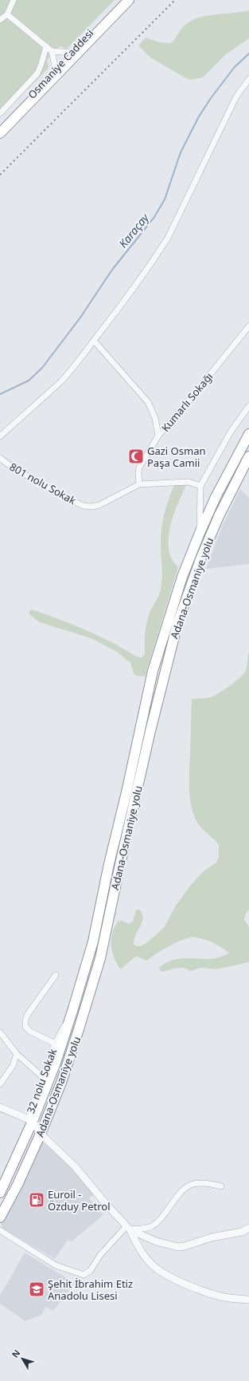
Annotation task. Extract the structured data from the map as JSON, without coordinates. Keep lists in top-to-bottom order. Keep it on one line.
{"streets":{"highway":["Osmaniye Caddesi","Adana-Osmaniye yolu"],"street":["Kumarlı Sokağı","801 nolu Sokak","32 nolu Sokak"]},"crossings":[["Kumarlı Sokağı","801 nolu Sokak"],["Adana-Osmaniye yolu","32 nolu Sokak"]],"water":["Karaçay"],"places":{"mosque":["Gazi Osman Paşa Camii"],"fuel station":["Euroil - Özduy Petrol"],"school or university":["Şehit İbrahim Etiz Anadolu Lisesi"]},"north":"top left"}
